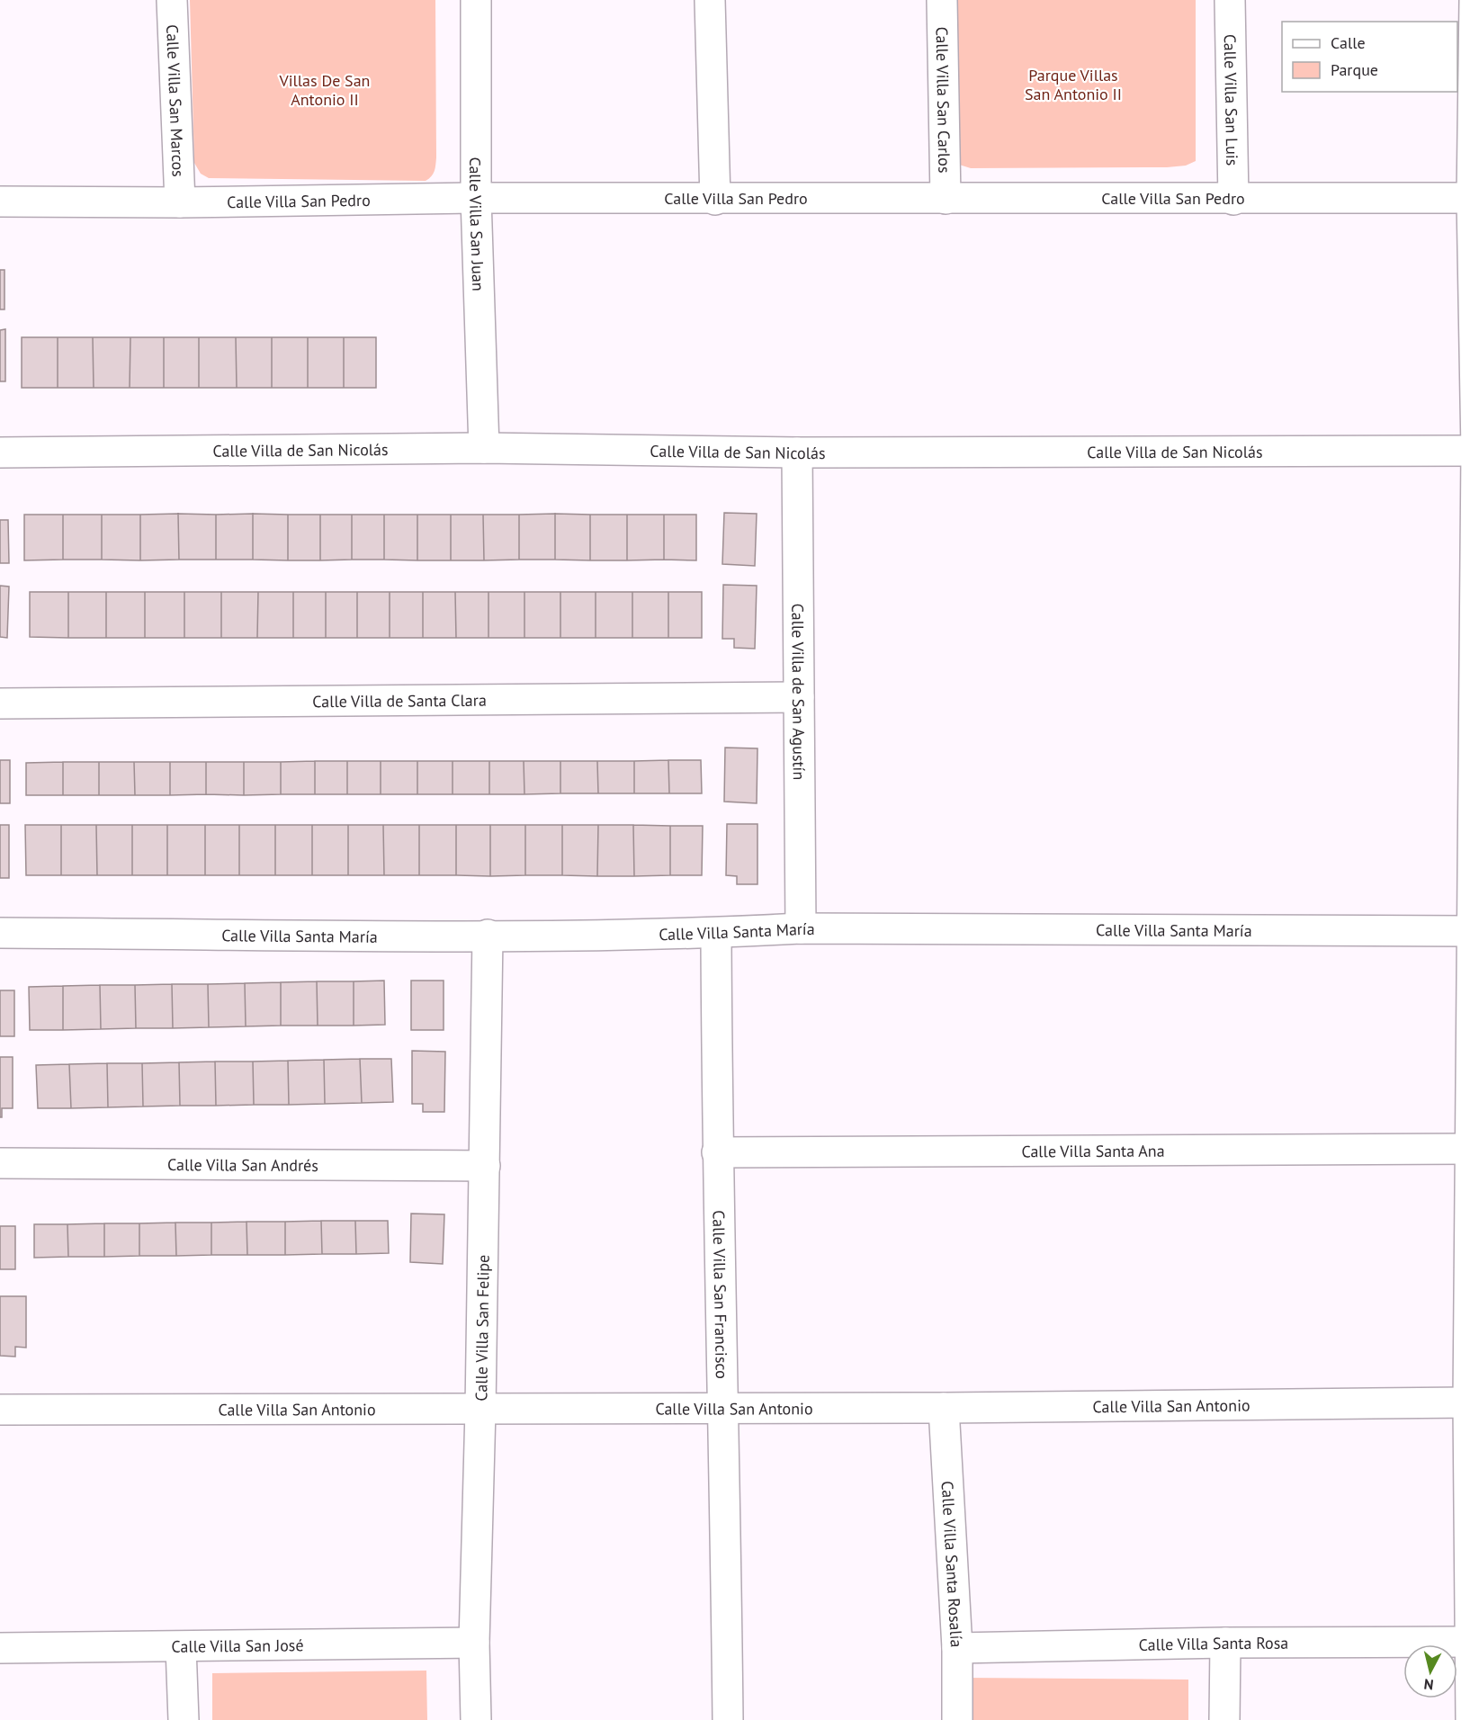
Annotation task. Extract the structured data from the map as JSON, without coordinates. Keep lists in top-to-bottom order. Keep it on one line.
{"streets":{"street":["Calle Villa San Carlos","Calle Villa San Luis","Calle Villa San Marcos","Calle Villa San Pedro","Calle Villa San Juan","Calle Villa de San Nicolás","Calle Villa de San Agustín","Calle Villa de Santa Clara","Calle Villa Santa María","Calle Villa Santa Ana","Calle Villa San Andrés","Calle Villa San Francisco","Calle Villa San Felipe","Calle Villa San Antonio","Calle Villa Santa Rosalía","Calle Villa Santa Rosa","Calle Villa San José"]},"crossings":[["Calle Villa San Carlos","Calle Villa San Pedro"],["Calle Villa San Luis","Calle Villa San Pedro"],["Calle Villa San Marcos","Calle Villa San Pedro"],["Calle Villa San Pedro","Calle Villa San Juan"],["Calle Villa San Juan","Calle Villa de San Nicolás"],["Calle Villa de San Nicolás","Calle Villa de San Agustín"],["Calle Villa de San Agustín","Calle Villa de Santa Clara"],["Calle Villa de San Agustín","Calle Villa Santa María"],["Calle Villa Santa María","Calle Villa San Francisco"],["Calle Villa Santa María","Calle Villa San Felipe"],["Calle Villa Santa Ana","Calle Villa San Francisco"],["Calle Villa San Andrés","Calle Villa San Felipe"],["Calle Villa San Francisco","Calle Villa San Antonio"],["Calle Villa San Felipe","Calle Villa San Antonio"],["Calle Villa San Felipe","Calle Villa San José"],["Calle Villa San Antonio","Calle Villa Santa Rosalía"],["Calle Villa Santa Rosalía","Calle Villa Santa Rosa"]],"parks":["Parque Villas San Antonio II","Villas De San Antonio II"],"legend":["Calle","Parque"],"north":"bottom"}
